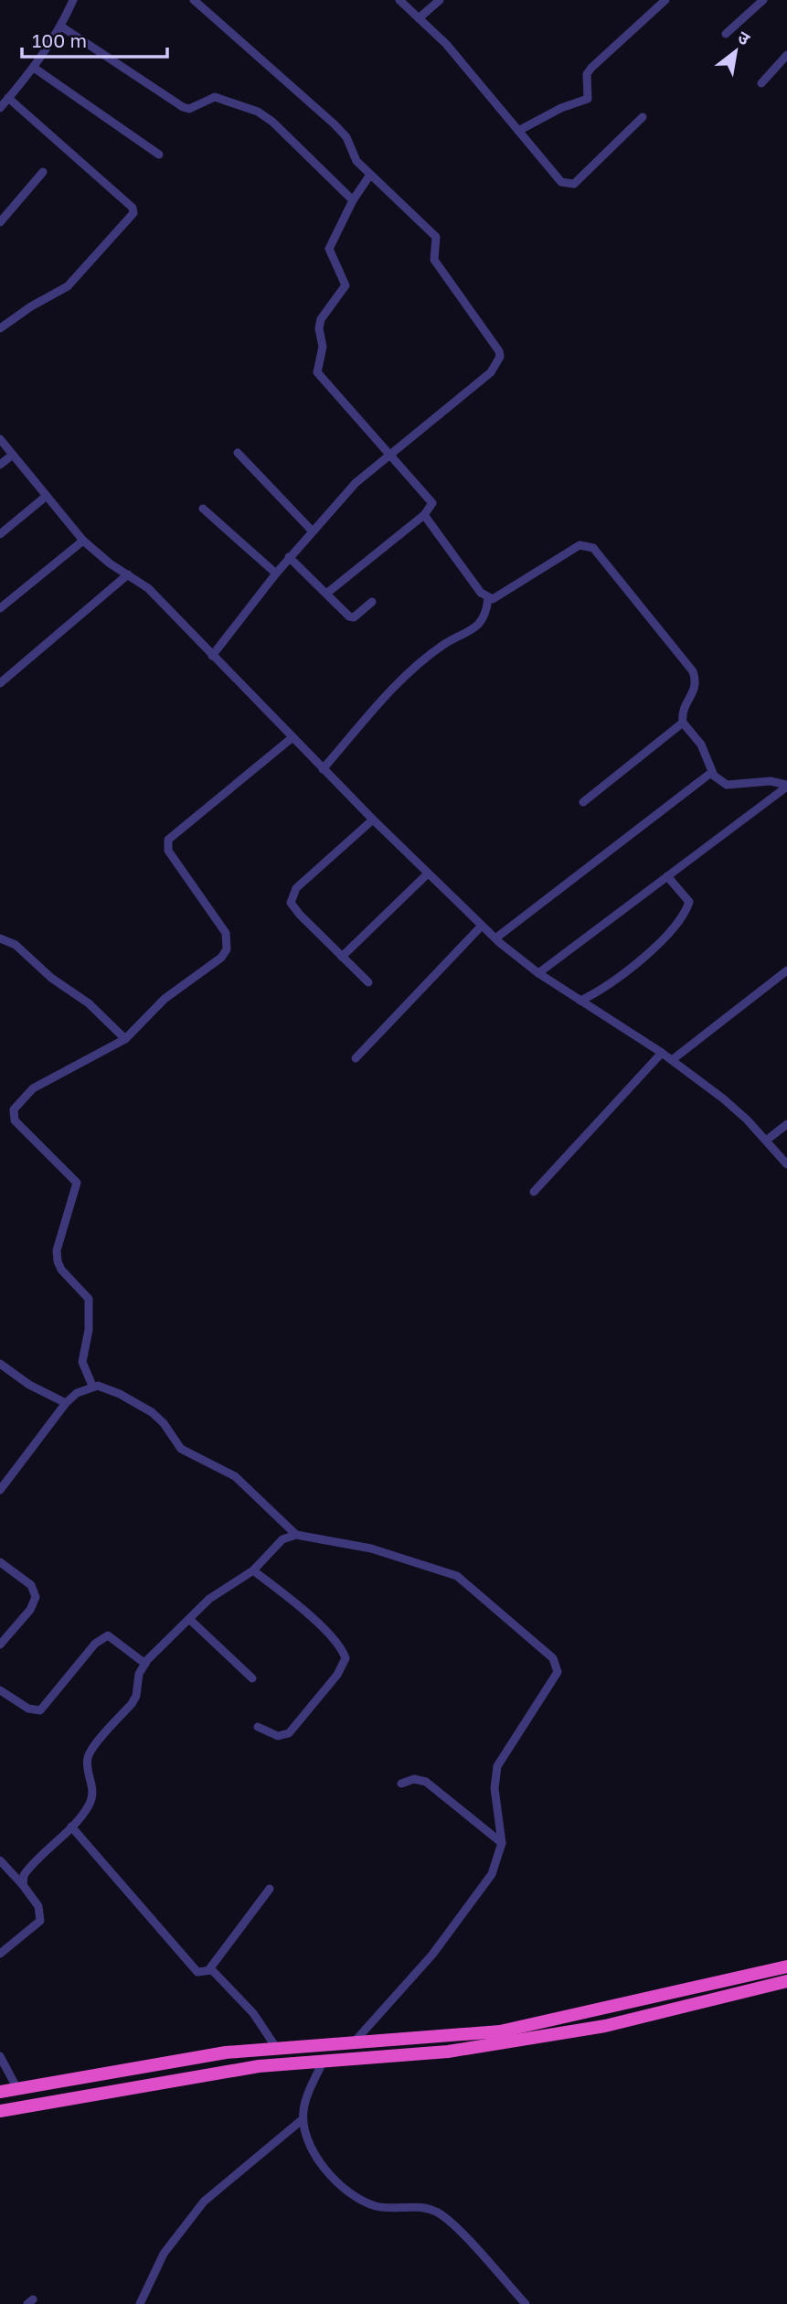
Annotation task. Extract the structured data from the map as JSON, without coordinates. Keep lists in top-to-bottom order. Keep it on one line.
{"scale_bar":"100 m","north":"top right"}
